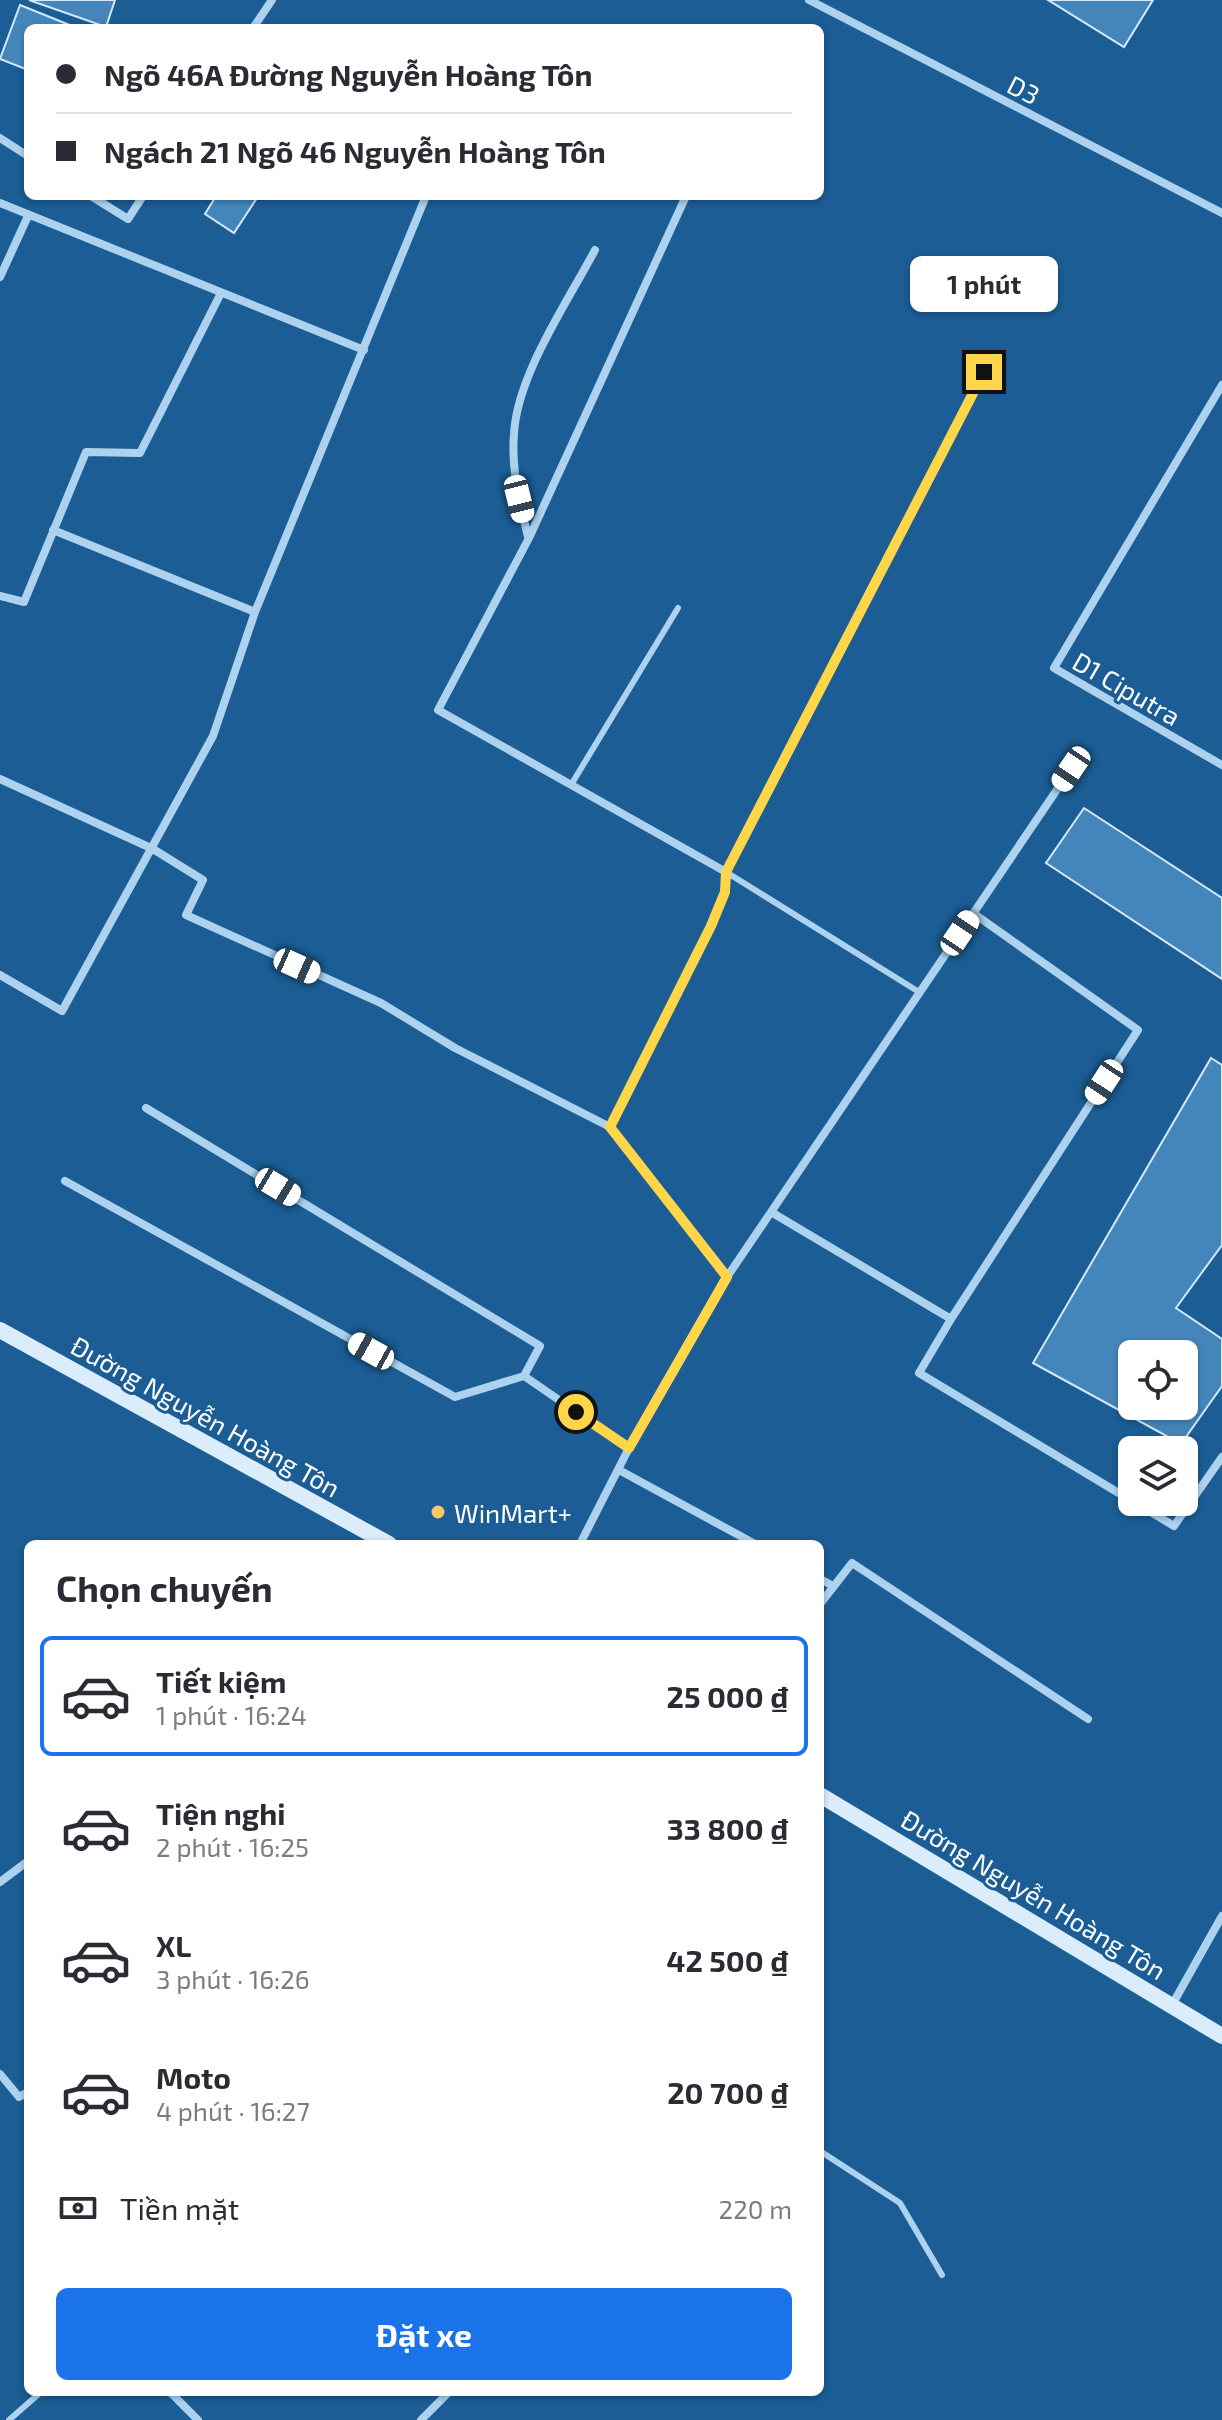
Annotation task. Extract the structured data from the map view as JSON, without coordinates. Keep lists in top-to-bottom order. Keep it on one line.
{"streets":{"main road":["Đường Nguyễn Hoàng Tôn"],"street":["D3","D1 Ciputra"]},"places":["WinMart+"],"page":{"banner":["Ngõ 46A Đường Nguyễn Hoàng Tôn","Ngách 21 Ngõ 46 Nguyễn Hoàng Tôn"],"bubble":"1 phút","heading":"Chọn chuyến","list":[{"name":"Tiết kiệm","note":"1 phút · 16:24","value":"25 000 ₫"},{"name":"Tiện nghi","note":"2 phút · 16:25","value":"33 800 ₫"},{"name":"XL","note":"3 phút · 16:26","value":"42 500 ₫"},{"name":"Moto","note":"4 phút · 16:27","value":"20 700 ₫"}],"pay":["Tiền mặt","220 m"],"buttons":"Đặt xe"}}
